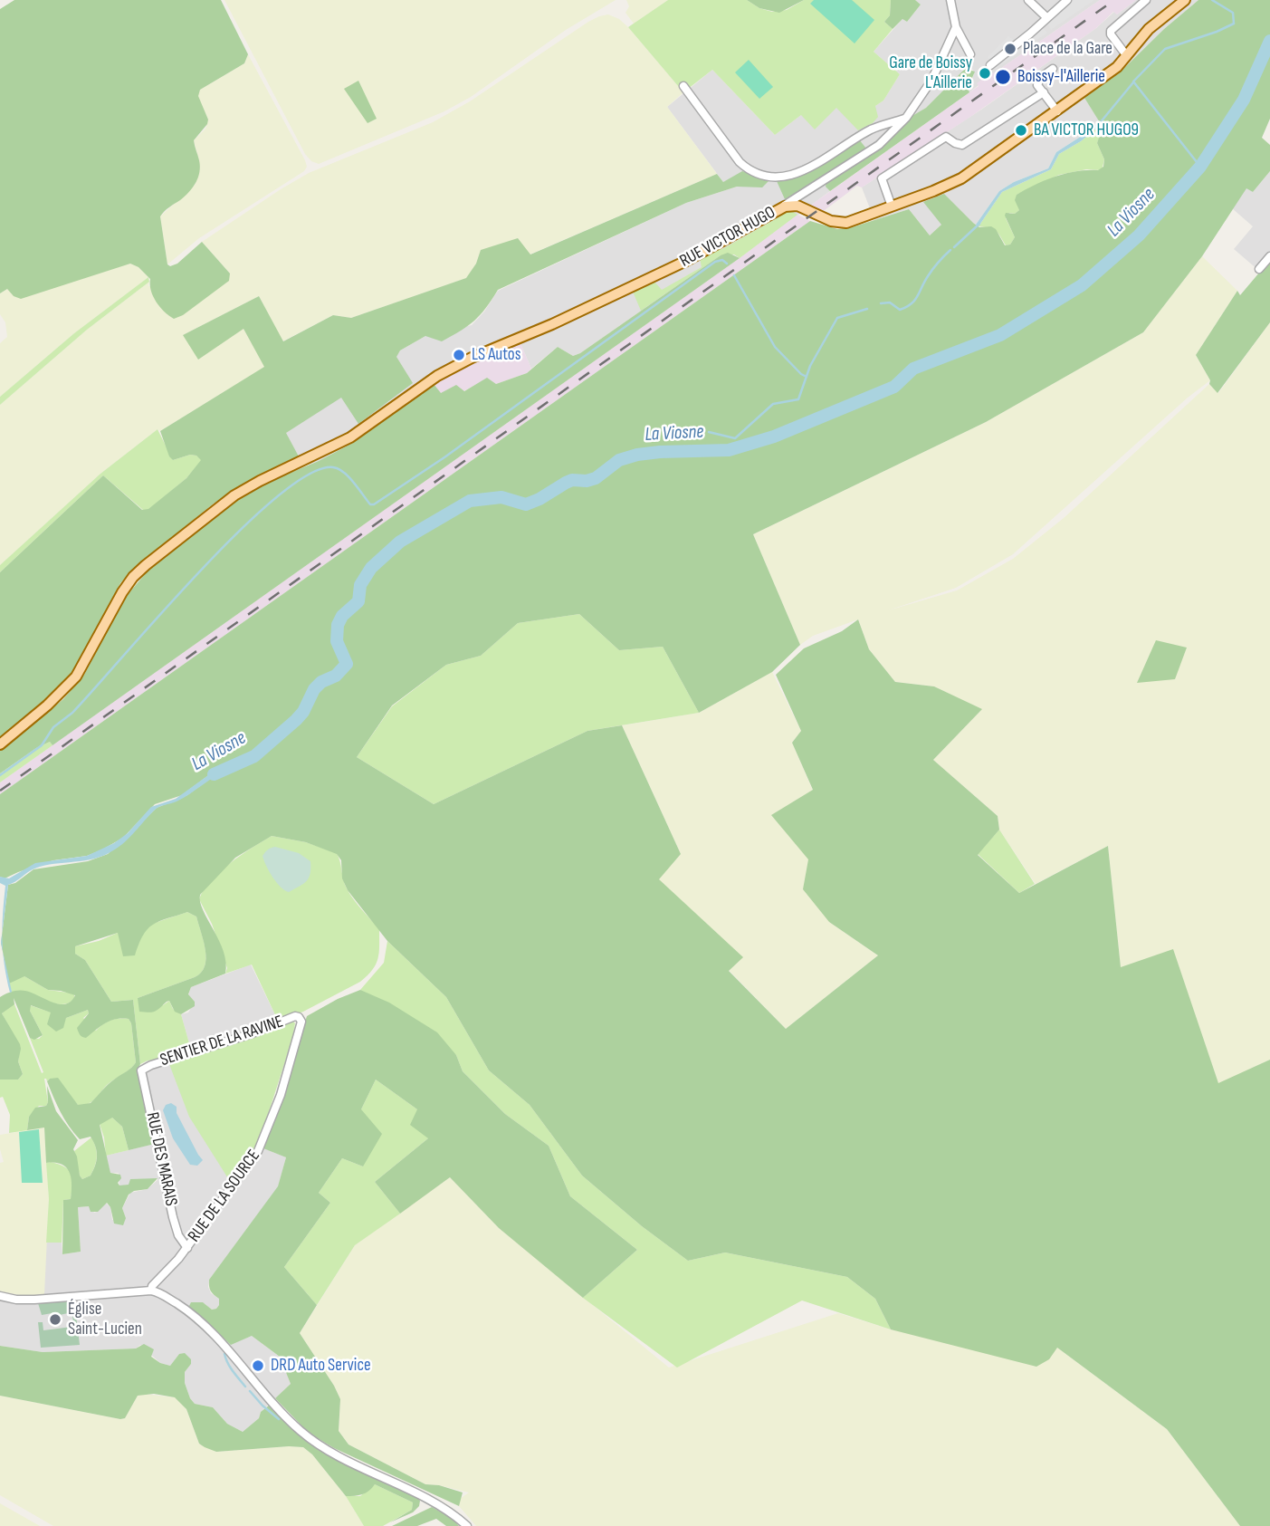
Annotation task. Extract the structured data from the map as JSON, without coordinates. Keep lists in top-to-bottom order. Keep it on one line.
{"streets":{"main road":["RUE VICTOR HUGO"],"street":["SENTIER DE LA RAVINE","RUE DES MARAIS","RUE DE LA SOURCE"]},"crossings":[["SENTIER DE LA RAVINE","RUE DES MARAIS"],["SENTIER DE LA RAVINE","RUE DE LA SOURCE"],["RUE DES MARAIS","RUE DE LA SOURCE"]],"water":["La Viosne"],"places":["Place de la Gare","Gare de Boissy L'Aillerie","Boissy-l'Aillerie","BA VICTOR HUGO9","LS Autos","Église Saint-Lucien","DRD Auto Service"]}
